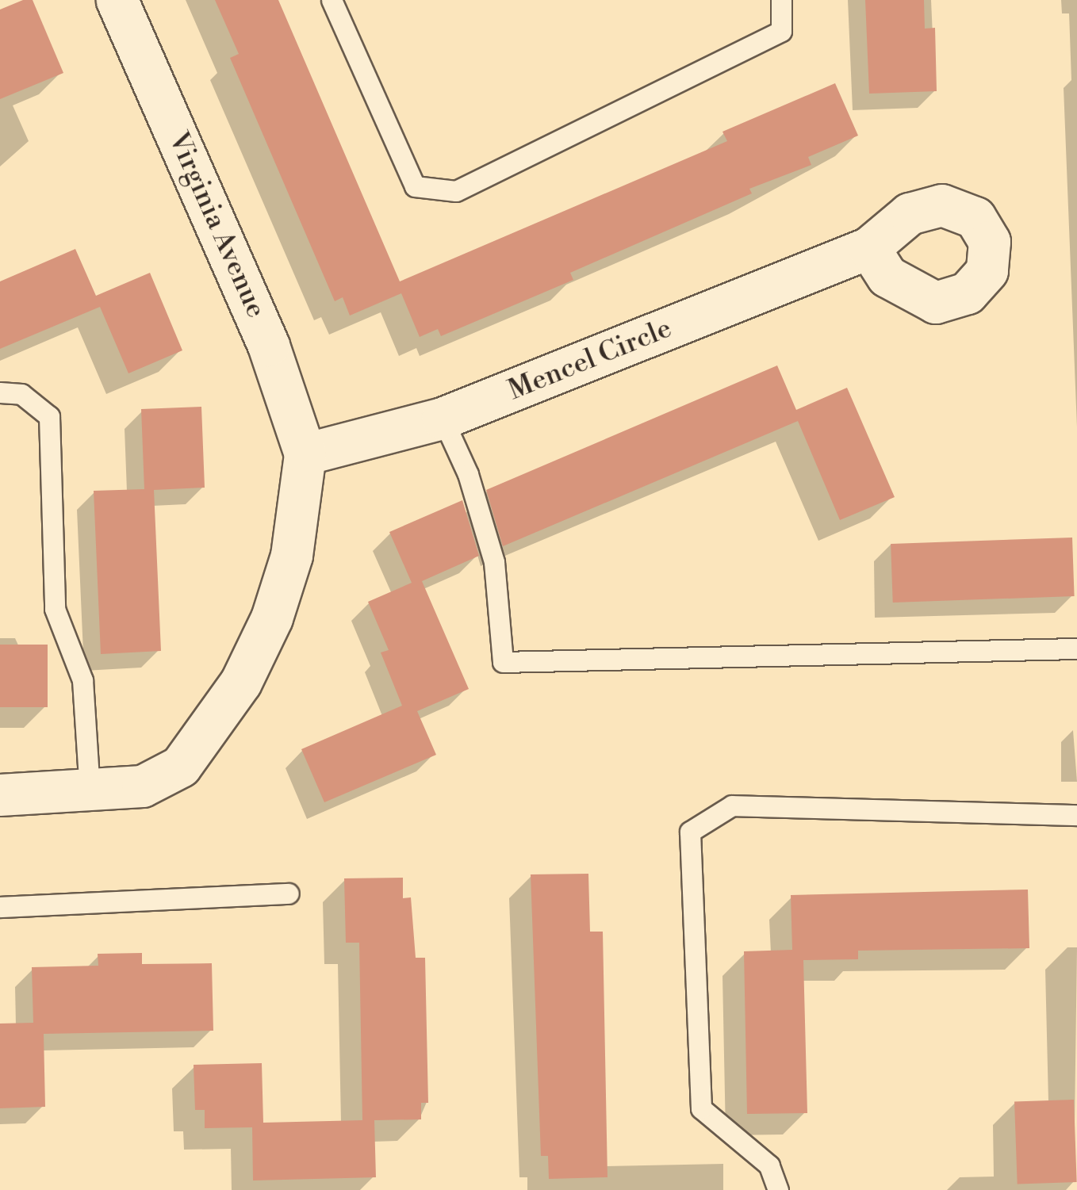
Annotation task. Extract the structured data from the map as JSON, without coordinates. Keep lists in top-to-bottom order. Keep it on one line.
{"streets":{"street":["Virginia Avenue","Mencel Circle"]},"crossings":[["Virginia Avenue","Mencel Circle"]]}
